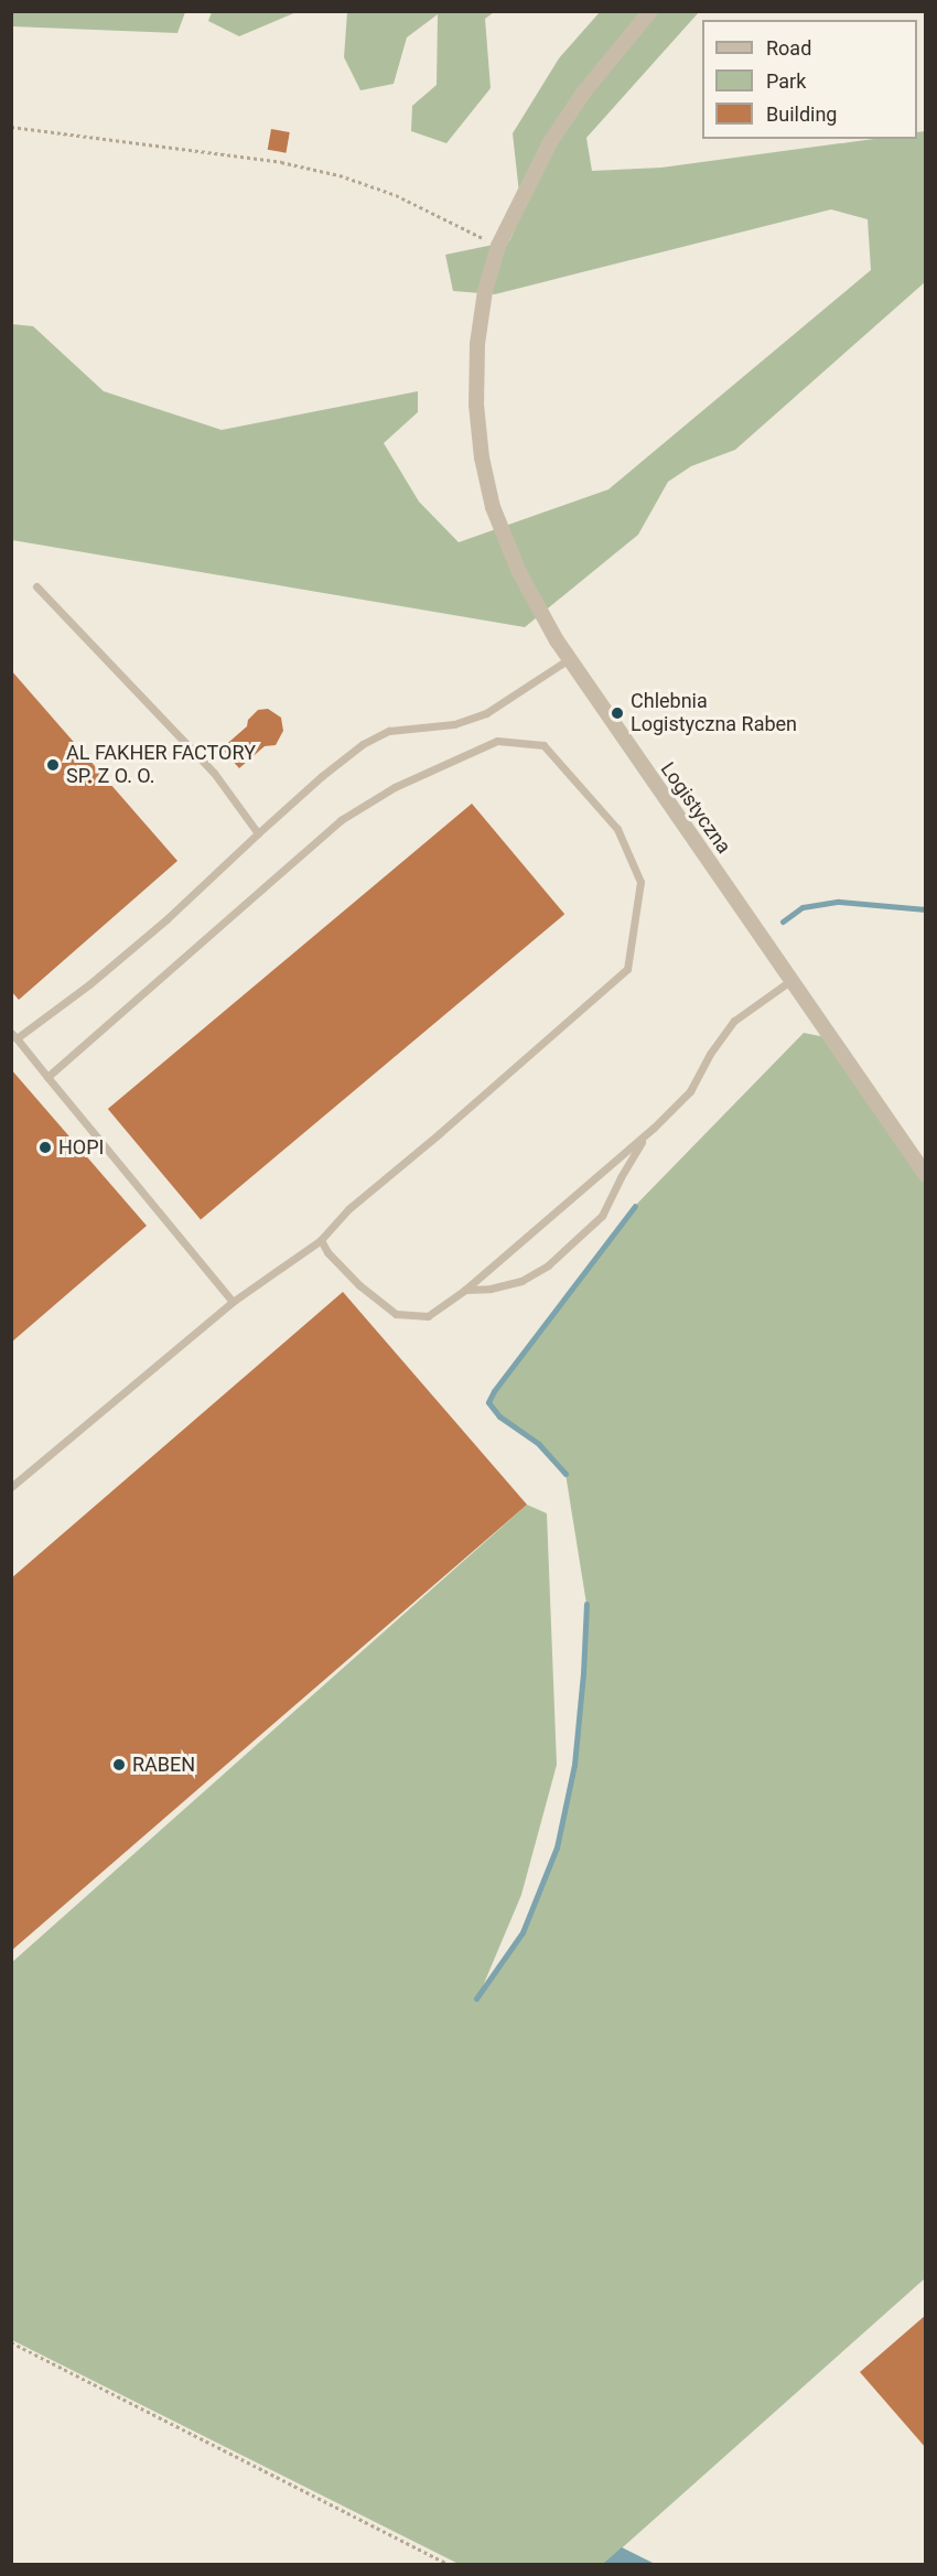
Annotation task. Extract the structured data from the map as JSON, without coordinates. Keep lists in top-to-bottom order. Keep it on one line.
{"streets":{"street":["Logistyczna"]},"places":["Chlebnia Logistyczna Raben","AL FAKHER FACTORY SP. Z O. O.","HOPI","RABEN"],"legend":["Road","Park","Building"]}
